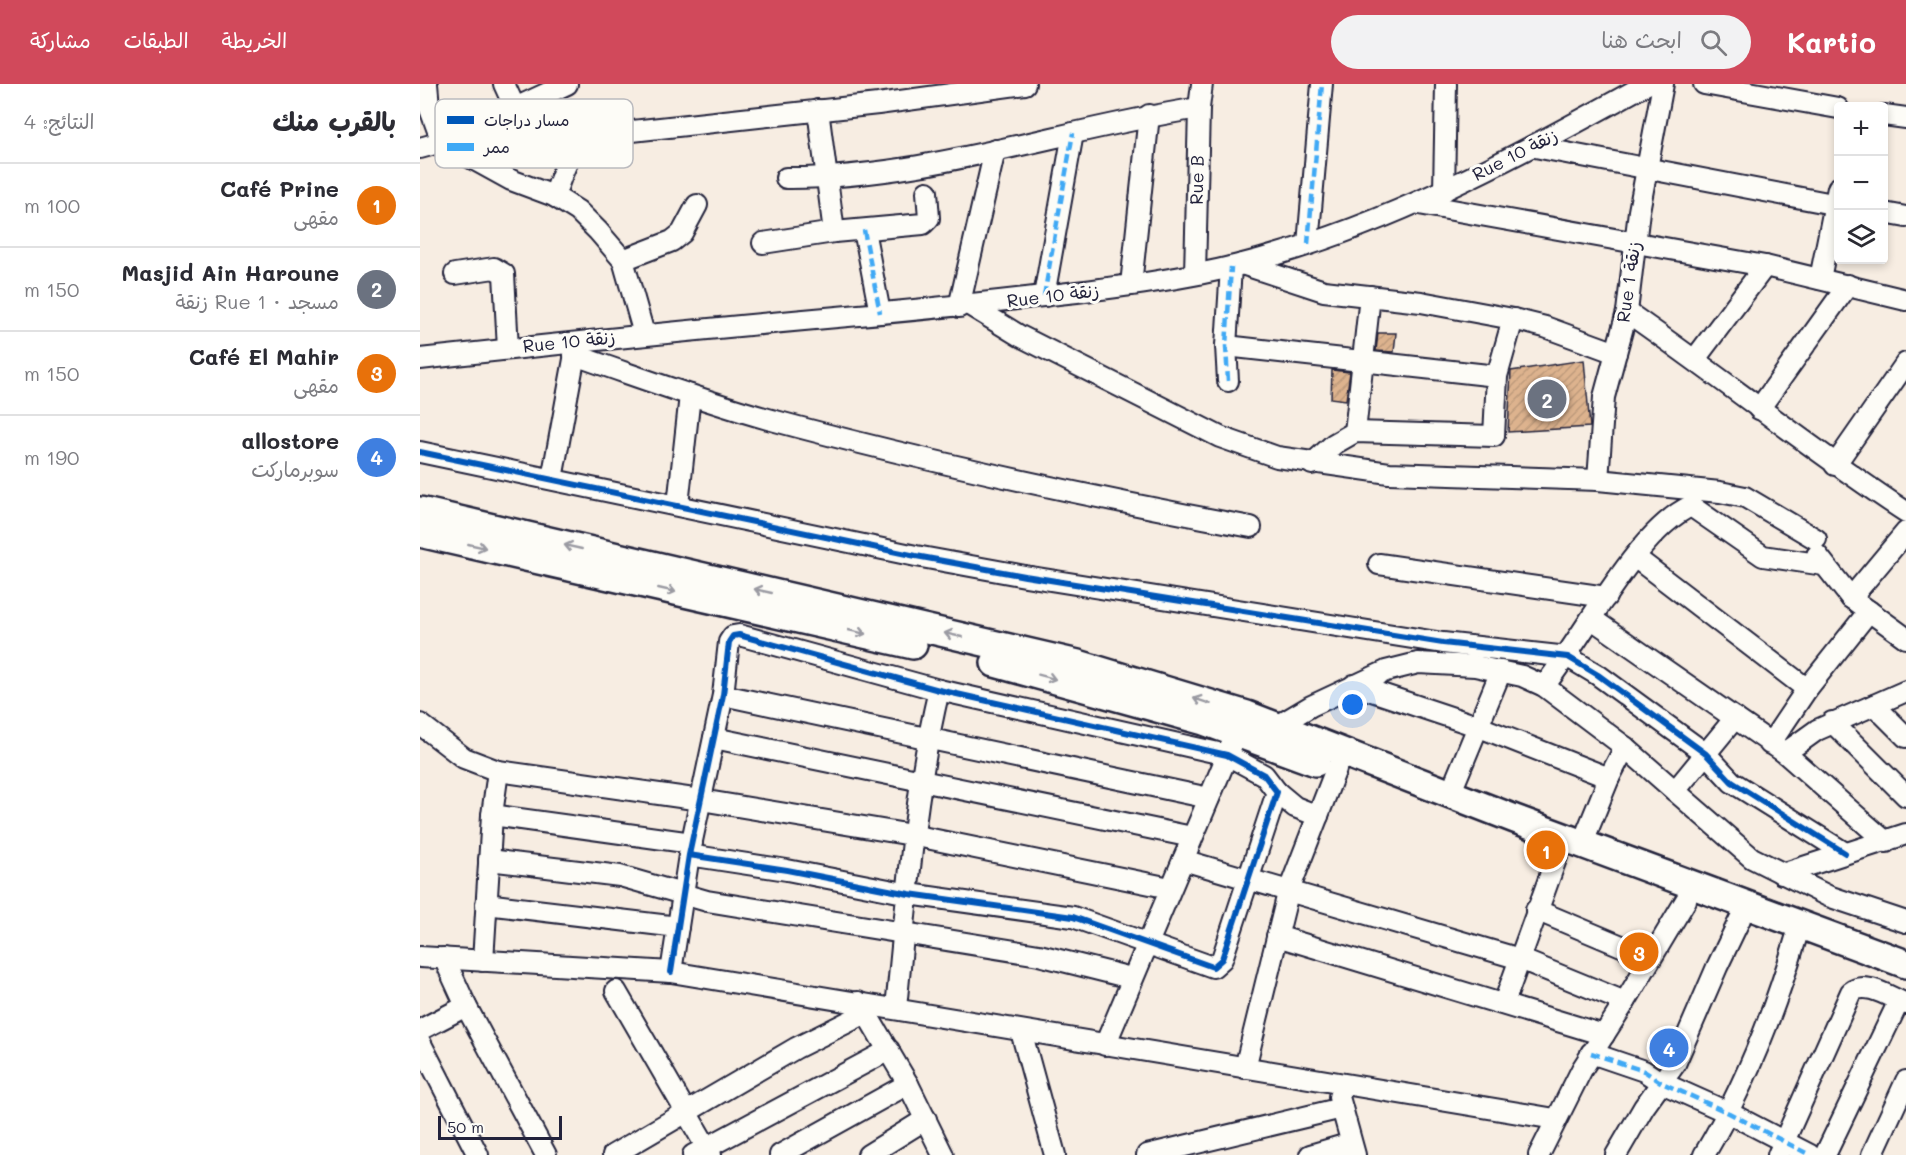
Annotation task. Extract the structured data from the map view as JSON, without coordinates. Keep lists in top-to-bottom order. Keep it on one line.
{"streets":{"street":["Rue 10 زنقة","Rue B","Rue 1 زنقة"]},"crossings":[["Rue 10 زنقة","Rue B"]],"legend":["مسار دراجات","ممر"],"scale_bar":"50 m","page":{"header":"Kartio","search":"ابحث هنا","nav":["الخريطة","الطبقات","مشاركة"],"heading":["بالقرب منك","النتائج: 4"],"map_buttons":["+","−"],"list":[{"mark":"1","name":"Café Prine","note":"مقهى","value":"100 m"},{"mark":"2","name":"Masjid Ain Haroune","note":"مسجد · Rue 1 زنقة","value":"150 m"},{"mark":"3","name":"Café El Mahir","note":"مقهى","value":"150 m"},{"mark":"4","name":"allostore","note":"سوبرماركت","value":"190 m"}],"pins":["2","1","3","4"],"scale":"50 m"}}
